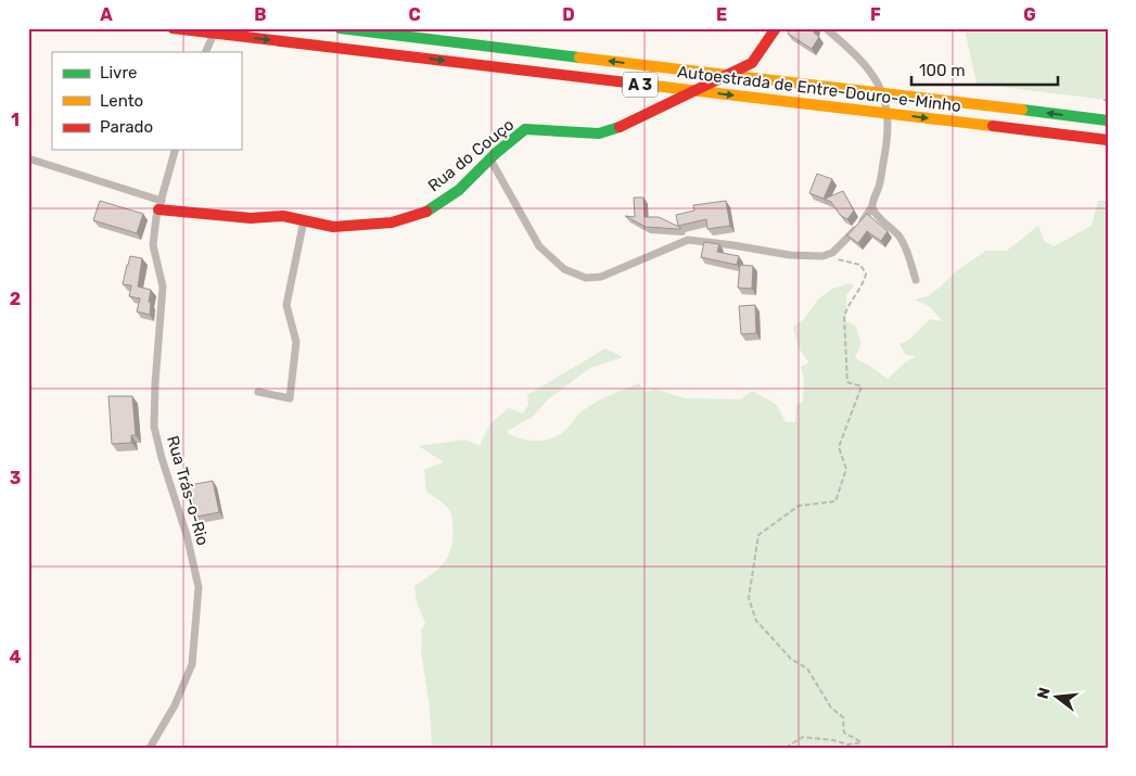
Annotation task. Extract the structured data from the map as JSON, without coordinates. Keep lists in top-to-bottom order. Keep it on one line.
{"streets":{"main road":["A 3","Autoestrada de Entre-Douro-e-Minho","Rua do Couço"],"street":["Rua Trás-o-Rio"]},"crossings":[["Rua do Couço","Rua Trás-o-Rio"]],"legend":["Livre","Lento","Parado"],"scale_bar":"100 m","north":"left","grid":{"columns":["A","B","C","D","E","F","G"],"rows":["1","2","3","4"]}}
